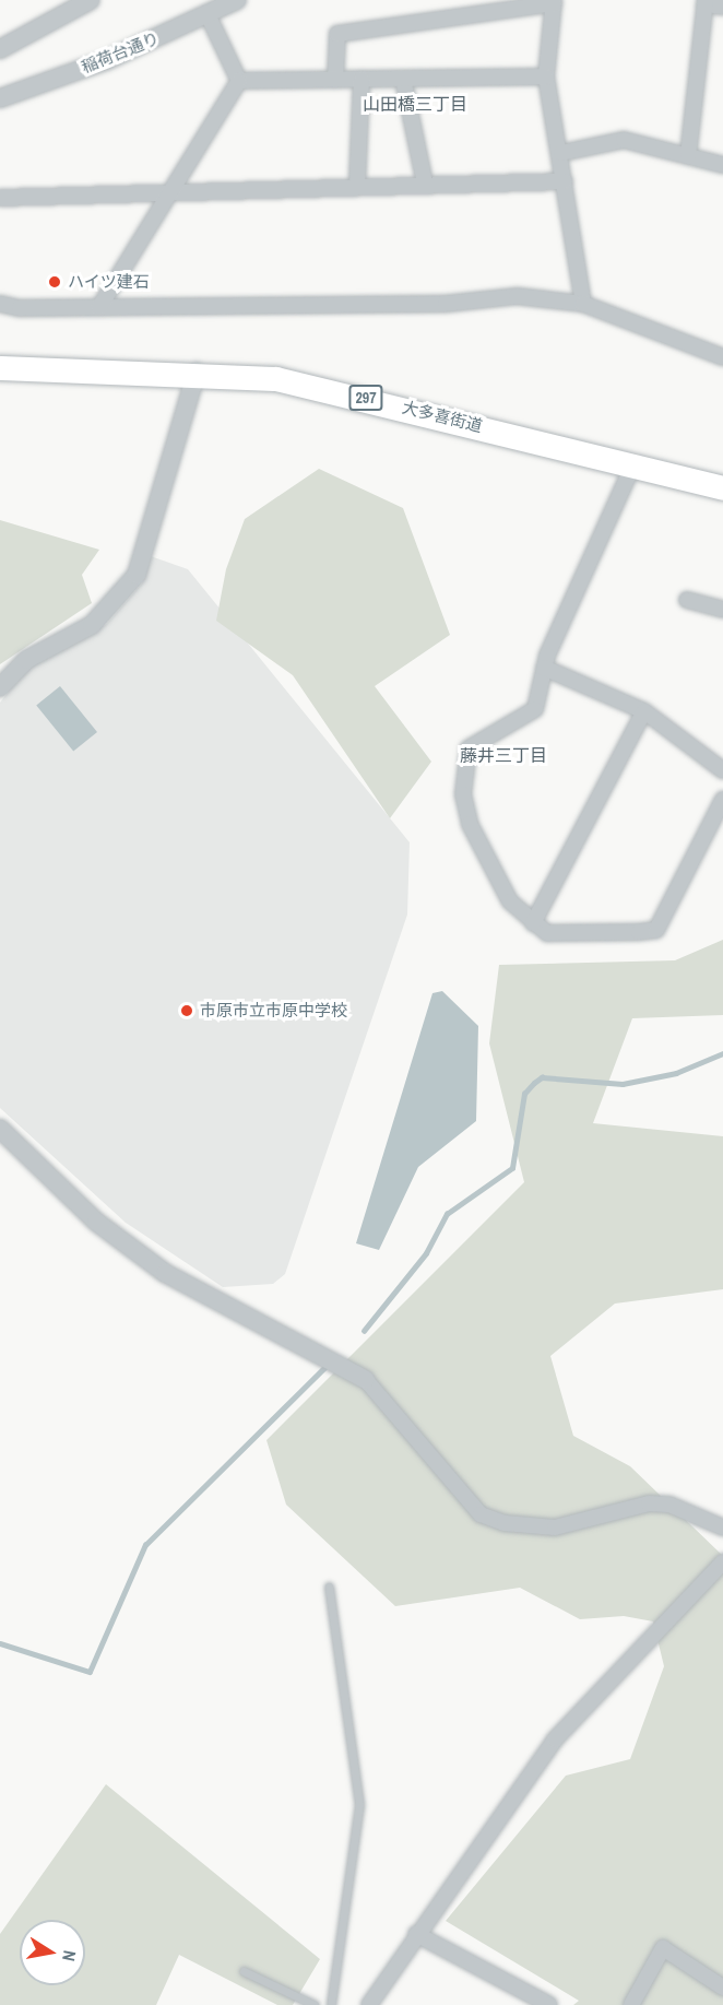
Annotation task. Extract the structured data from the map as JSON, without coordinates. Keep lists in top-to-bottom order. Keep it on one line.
{"streets":{"highway":["297","大多喜街道"],"street":["稲荷台通り"]},"districts":["山田橋三丁目","藤井三丁目"],"places":["ハイツ建石","市原市立市原中学校"],"north":"right"}
